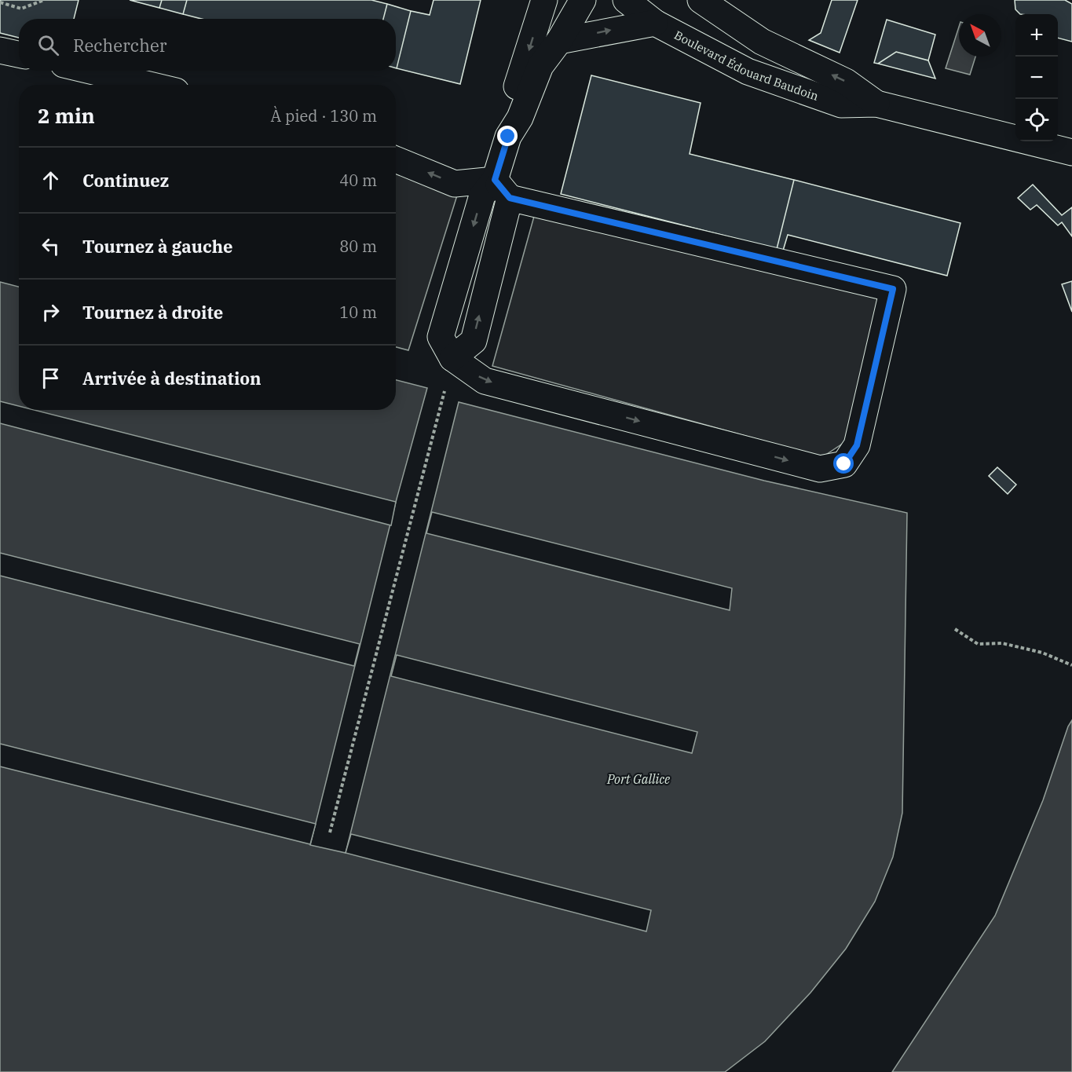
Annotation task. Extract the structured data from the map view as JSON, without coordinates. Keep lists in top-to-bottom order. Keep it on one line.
{"streets":{"street":["Boulevard Édouard Baudoin"]},"water":["Port Gallice"],"north":"top left","page":{"map_buttons":["+","−"],"search":"Rechercher","heading":["2 min","À pied · 130 m"],"list":[["Continuez","40 m"],["Tournez à gauche","80 m"],["Tournez à droite","10 m"],"Arrivée à destination"]}}
